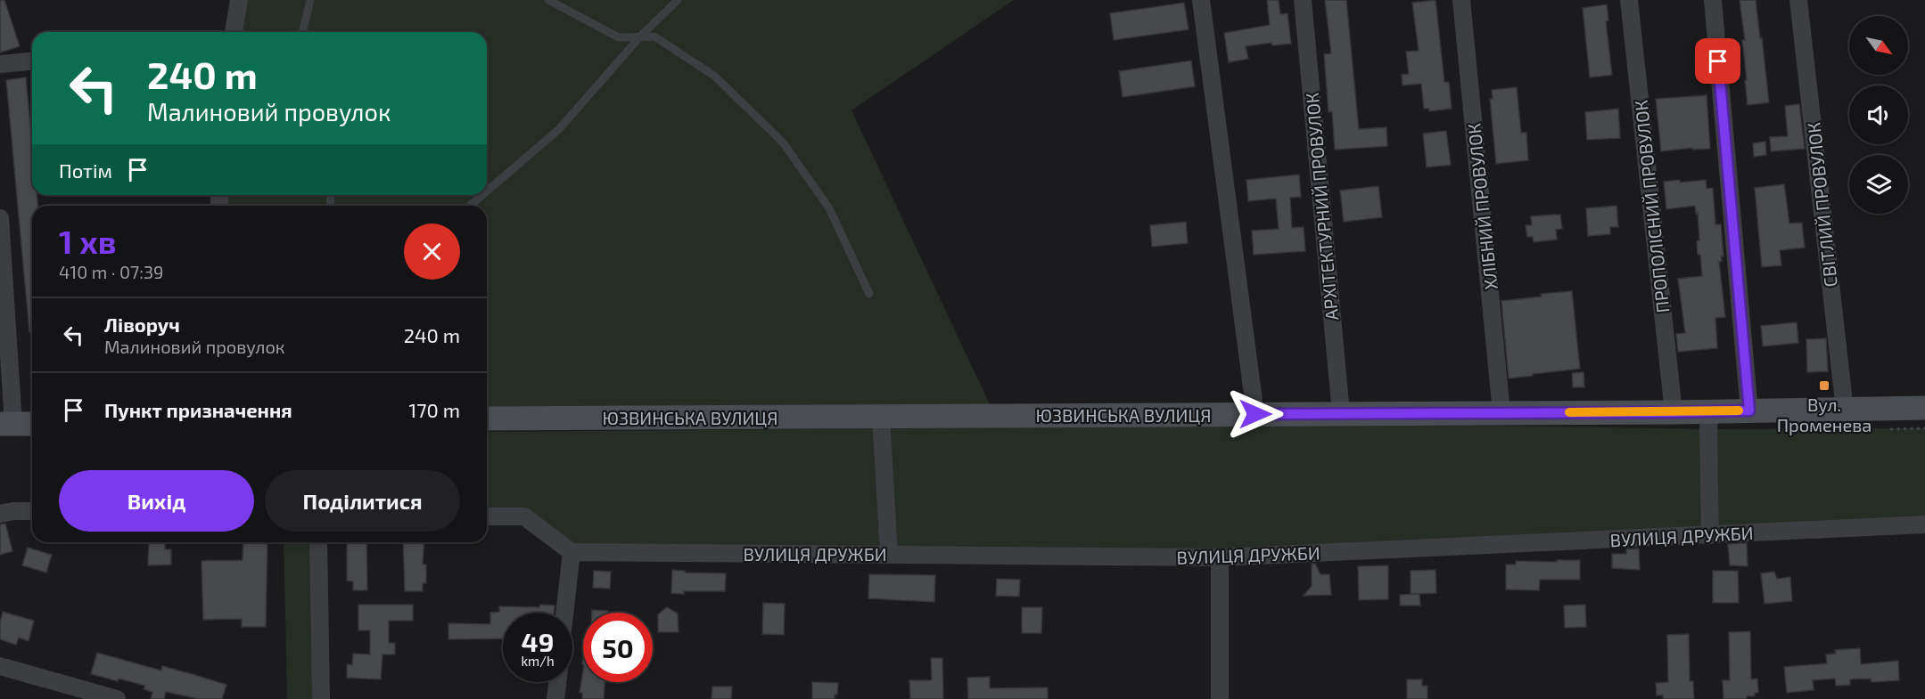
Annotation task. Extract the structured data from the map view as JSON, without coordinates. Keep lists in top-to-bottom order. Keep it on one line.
{"streets":{"main road":["ЮЗВИНСЬКА ВУЛИЦЯ"],"street":["СВІТЛИЙ ПРОВУЛОК","АРХІТЕКТУРНИЙ ПРОВУЛОК","ХЛІБНИЙ ПРОВУЛОК","ПРОПОЛІСНИЙ ПРОВУЛОК","ВУЛИЦЯ ДРУЖБИ"]},"crossings":[["СВІТЛИЙ ПРОВУЛОК","ЮЗВИНСЬКА ВУЛИЦЯ"],["АРХІТЕКТУРНИЙ ПРОВУЛОК","ЮЗВИНСЬКА ВУЛИЦЯ"],["ХЛІБНИЙ ПРОВУЛОК","ЮЗВИНСЬКА ВУЛИЦЯ"],["ПРОПОЛІСНИЙ ПРОВУЛОК","ЮЗВИНСЬКА ВУЛИЦЯ"]],"places":{"transit":["Вул. Променева"]},"north":"bottom right","page":{"turn":["240 m","Малиновий провулок"],"then":"Потім","heading":["1 хв","410 m · 07:39"],"list":[{"name":"Ліворуч","note":"Малиновий провулок","value":"240 m"},{"name":"Пункт призначення","value":"170 m"}],"buttons":["Вихід","Поділитися"],"speed":"49 km/h","limit":"50"}}
